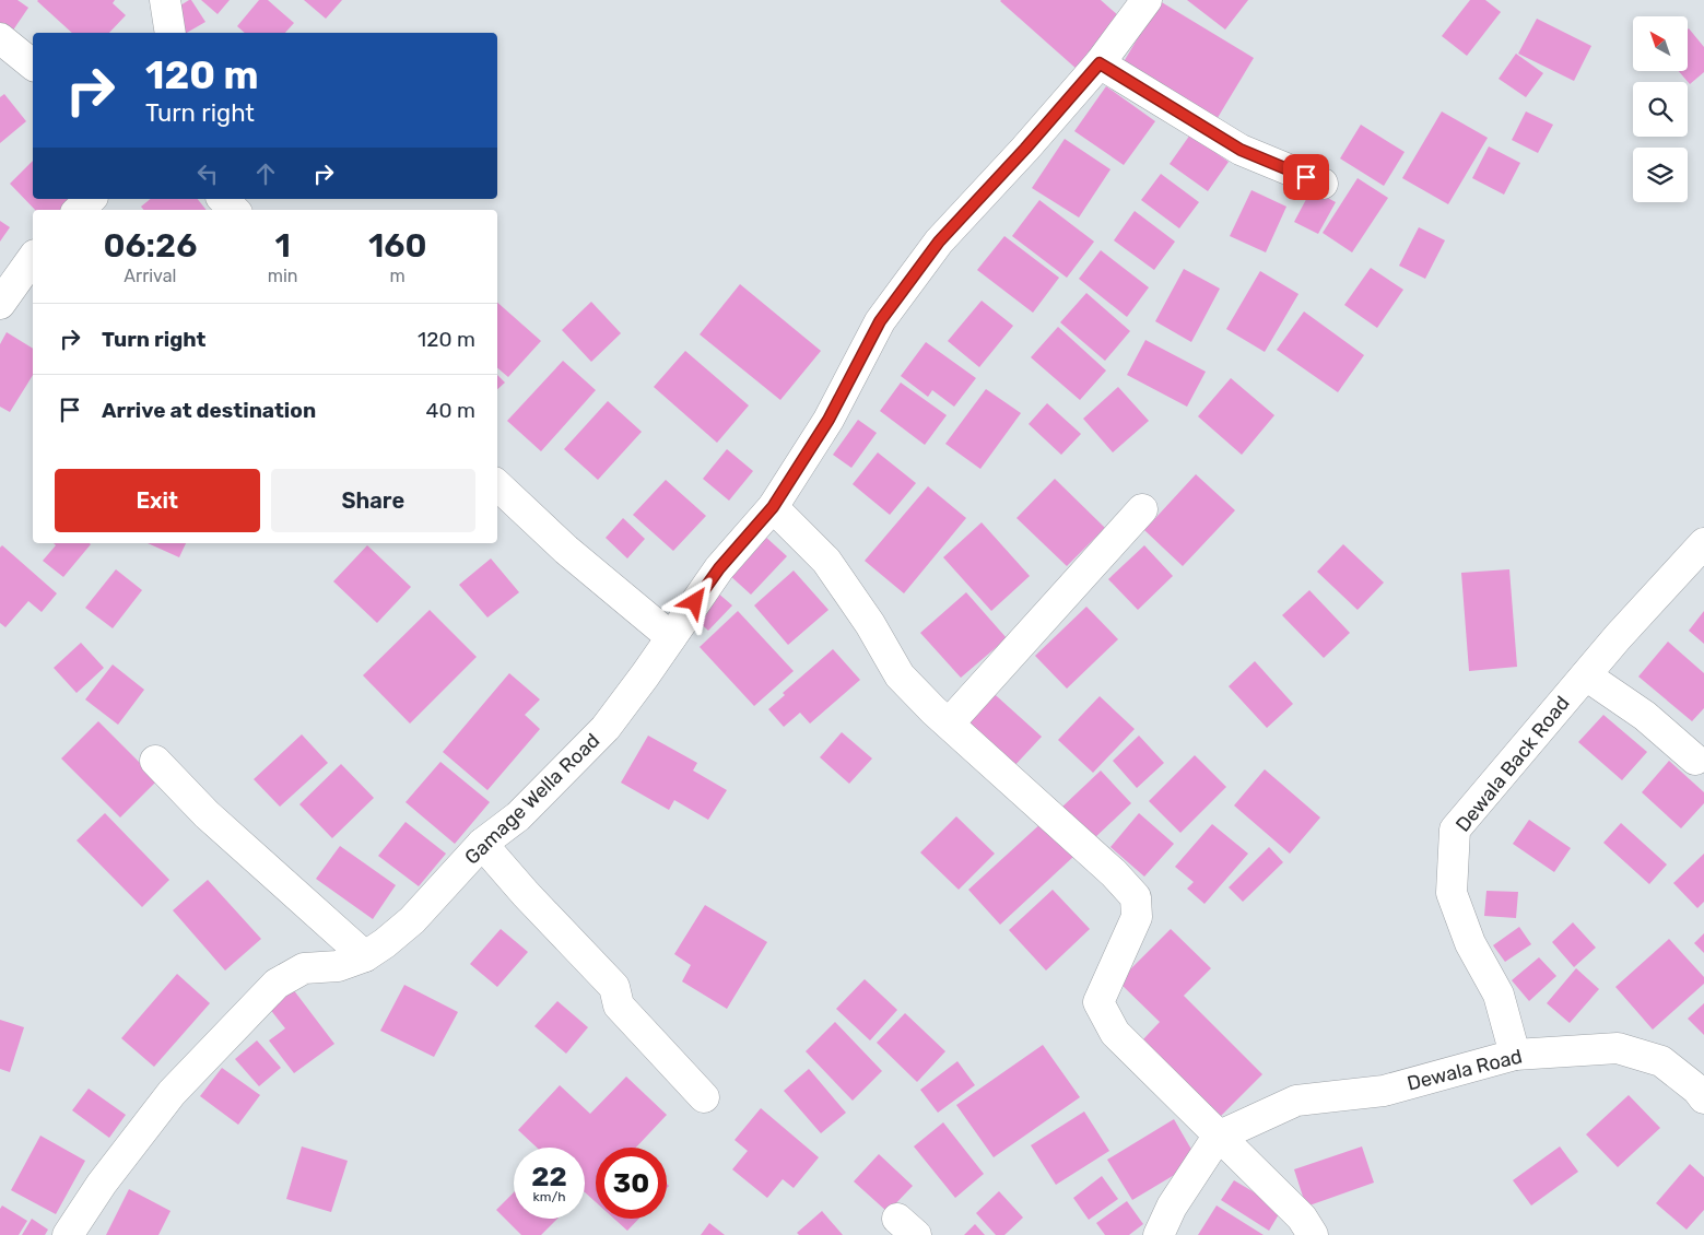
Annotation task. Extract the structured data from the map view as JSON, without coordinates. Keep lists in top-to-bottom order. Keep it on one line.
{"streets":{"street":["Dewala Back Road","Gamage Wella Road","Dewala Road"]},"crossings":[["Dewala Back Road","Dewala Road"]],"north":"top left","page":{"turn":["120 m","Turn right"],"eta":["06:26","Arrival","1","min","160","m"],"list":[{"name":"Turn right","value":"120 m"},{"name":"Arrive at destination","value":"40 m"}],"buttons":["Exit","Share"],"speed":"22 km/h","limit":"30"}}
